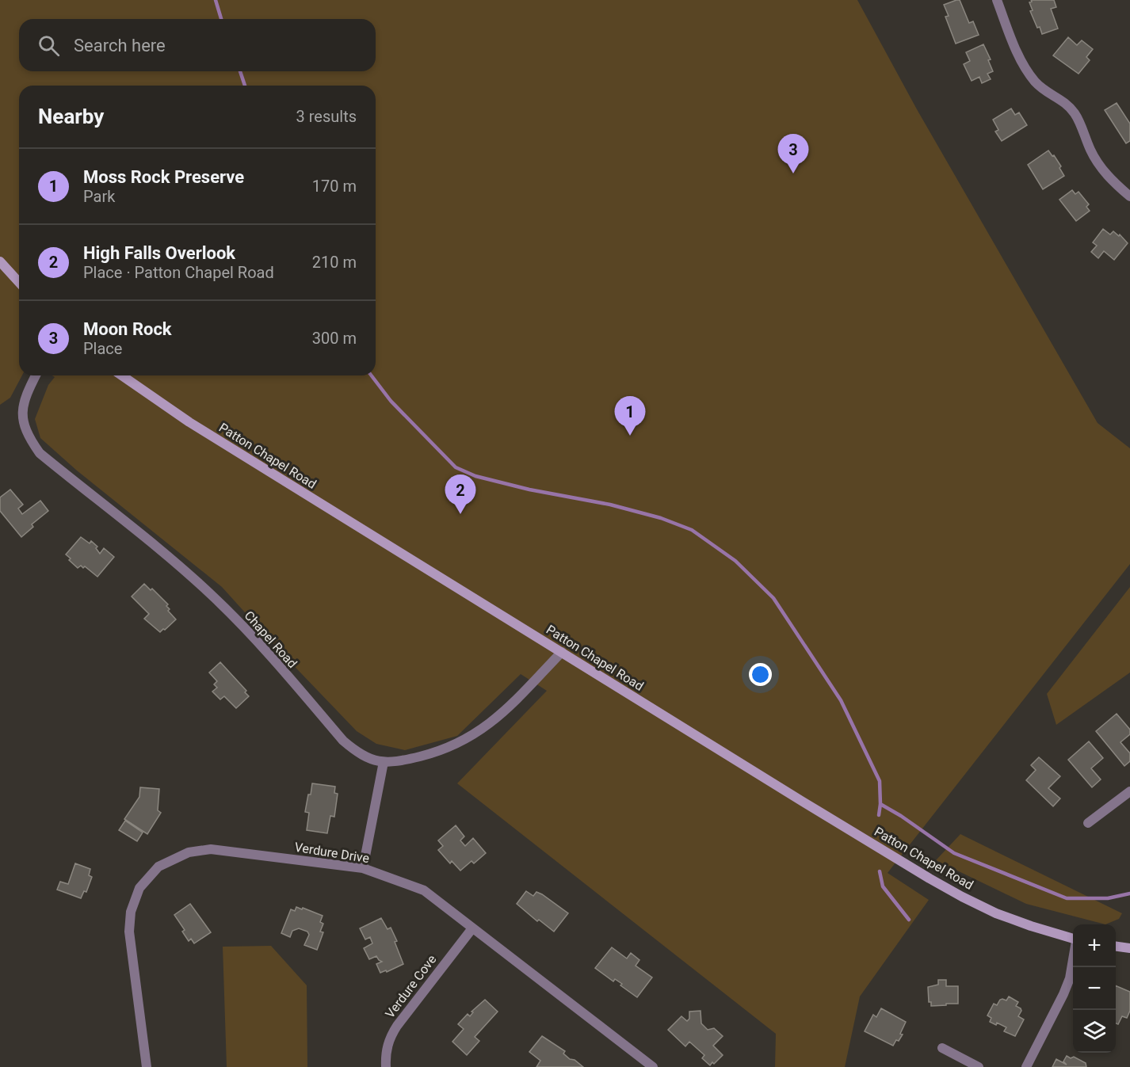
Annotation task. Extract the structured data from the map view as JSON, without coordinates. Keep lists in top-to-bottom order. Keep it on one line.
{"streets":{"street":["Patton Chapel Road","Chapel Road","Verdure Drive","Verdure Cove"]},"crossings":[["Patton Chapel Road","Chapel Road"],["Verdure Drive","Verdure Cove"]],"page":{"search":"Search here","heading":["Nearby","3 results"],"pins":["3","1","2"],"list":[{"mark":"1","name":"Moss Rock Preserve","note":"Park","value":"170 m"},{"mark":"2","name":"High Falls Overlook","note":"Place · Patton Chapel Road","value":"210 m"},{"mark":"3","name":"Moon Rock","note":"Place","value":"300 m"}],"map_buttons":["+","−"]}}
